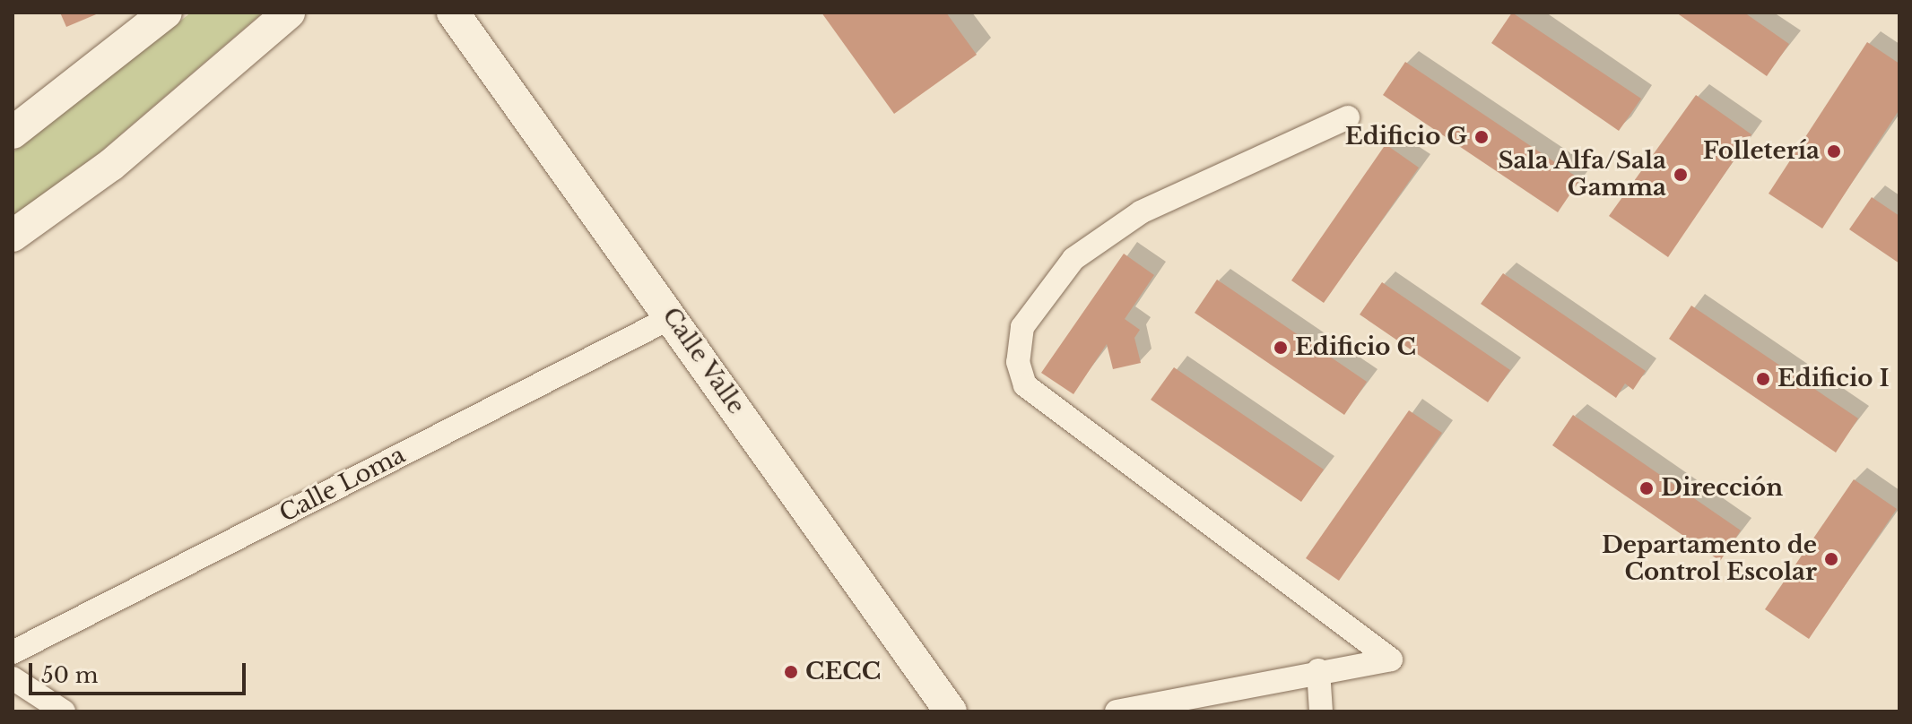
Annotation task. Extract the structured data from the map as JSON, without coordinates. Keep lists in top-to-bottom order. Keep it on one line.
{"streets":{"street":["Calle Valle","Calle Loma"]},"crossings":[["Calle Valle","Calle Loma"]],"places":["Edificio G","Folletería","Sala Alfa/Sala Gamma","Edificio C","Edificio I","Dirección","Departamento de Control Escolar","CECC"],"scale_bar":"50 m"}
